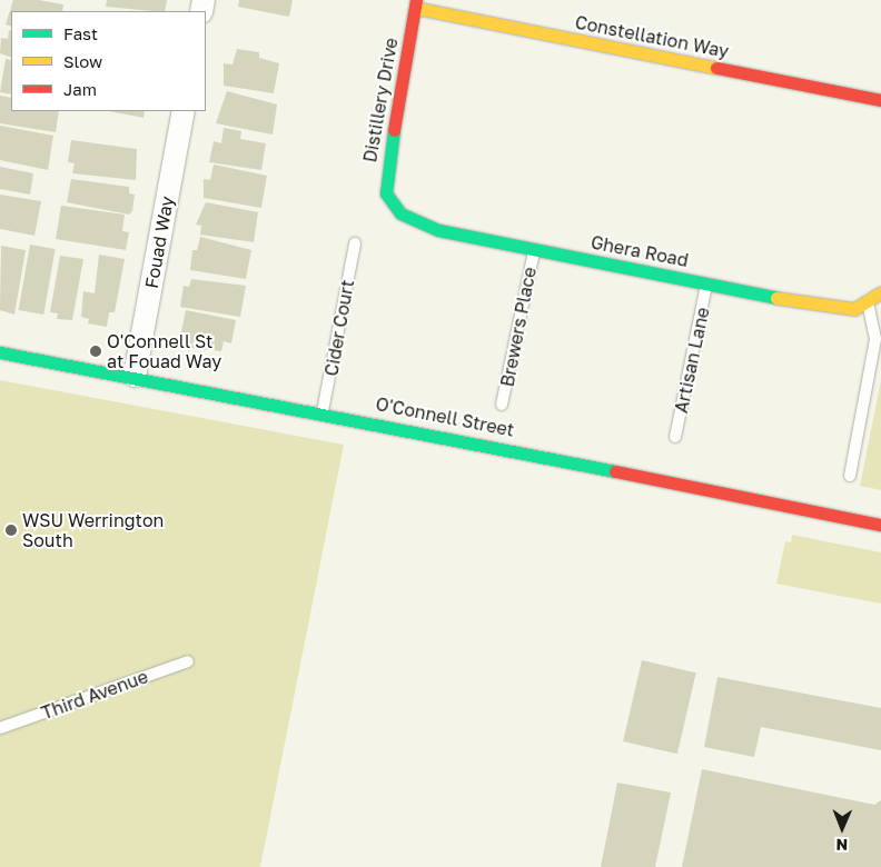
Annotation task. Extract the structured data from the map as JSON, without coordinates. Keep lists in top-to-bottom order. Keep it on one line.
{"streets":{"street":["Constellation Way","Distillery Drive","Fouad Way","Ghera Road","O'Connell Street"],"lane":["Brewers Place","Cider Court","Artisan Lane","Third Avenue"]},"crossings":[["Constellation Way","Distillery Drive"],["Distillery Drive","Ghera Road"],["Fouad Way","O'Connell Street"],["Ghera Road","Brewers Place"],["Ghera Road","Artisan Lane"],["Cider Court","O'Connell Street"]],"places":["O'Connell St at Fouad Way","WSU Werrington South"],"legend":["Fast","Slow","Jam"],"north":"bottom"}
